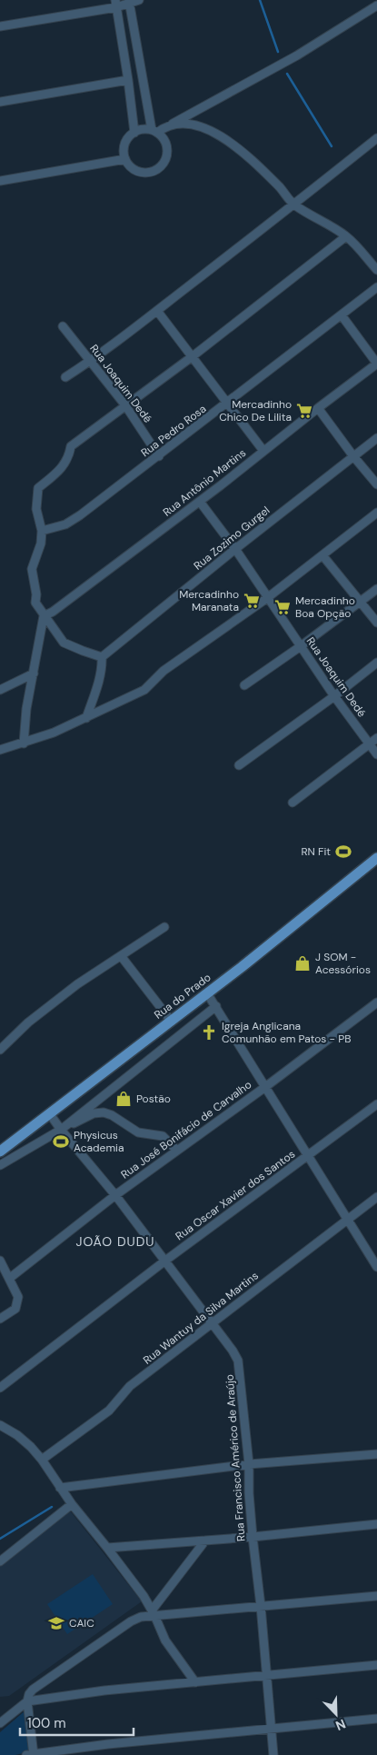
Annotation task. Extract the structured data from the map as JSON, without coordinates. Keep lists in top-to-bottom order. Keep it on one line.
{"streets":{"main road":["Rua do Prado"],"street":["Rua Joaquim Dedé","Rua Pedro Rosa","Rua Antônio Martins","Rua Zozimo Gurgel","Rua José Bonifácio de Carvalho","Rua Oscar Xavier dos Santos","Rua Wantuy da Silva Martins","Rua Francisco Américo de Araújo"]},"crossings":[["Rua Joaquim Dedé","Rua Pedro Rosa"],["Rua Joaquim Dedé","Rua Antônio Martins"],["Rua Joaquim Dedé","Rua Zozimo Gurgel"],["Rua do Prado","Rua Francisco Américo de Araújo"],["Rua José Bonifácio de Carvalho","Rua Francisco Américo de Araújo"],["Rua Oscar Xavier dos Santos","Rua Francisco Américo de Araújo"],["Rua Wantuy da Silva Martins","Rua Francisco Américo de Araújo"]],"districts":["JOÃO DUDU"],"places":{"supermarket":["Mercadinho Chico De Lilita","Mercadinho Maranata","Mercadinho Boa Opção"],"sports":["RN Fit","Physicus Academia"],"shop":["J SOM - Acessórios","Postão"],"church":["Igreja Anglicana Comunhão em Patos - PB"],"school or university":["CAIC"]},"scale_bar":"100 m","north":"bottom right"}
